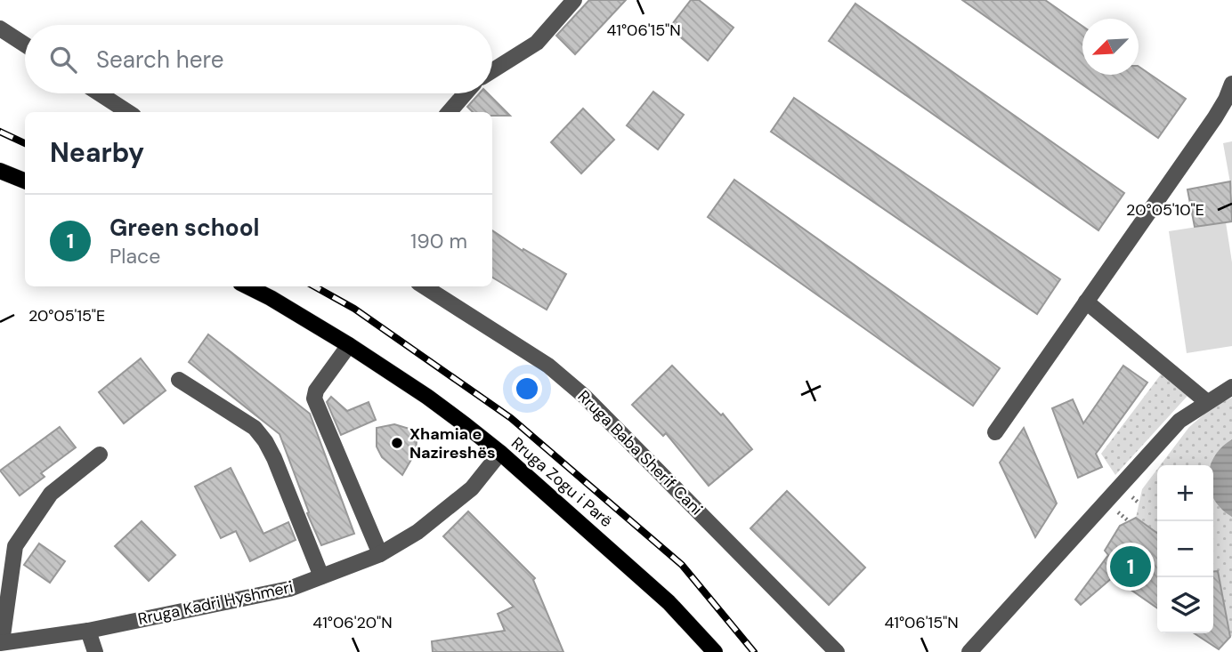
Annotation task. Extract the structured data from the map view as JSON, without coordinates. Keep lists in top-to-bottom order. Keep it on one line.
{"streets":{"main road":["Rruga Zogu i Parë"],"street":["Rruga Baba Sherif Cani","Rruga Kadri Hyshmeri"]},"crossings":[["Rruga Zogu i Parë","Rruga Kadri Hyshmeri"]],"places":["Xhamia e Nazireshës"],"north":"bottom left","page":{"search":"Search here","heading":"Nearby","list":[{"mark":"1","name":"Green school","note":"Place","value":"190 m"}],"map_buttons":["+","−"],"pins":"1"},"coordinates":["41°06'15\"N","20°05'10\"E","20°05'15\"E","41°06'20\"N"]}
